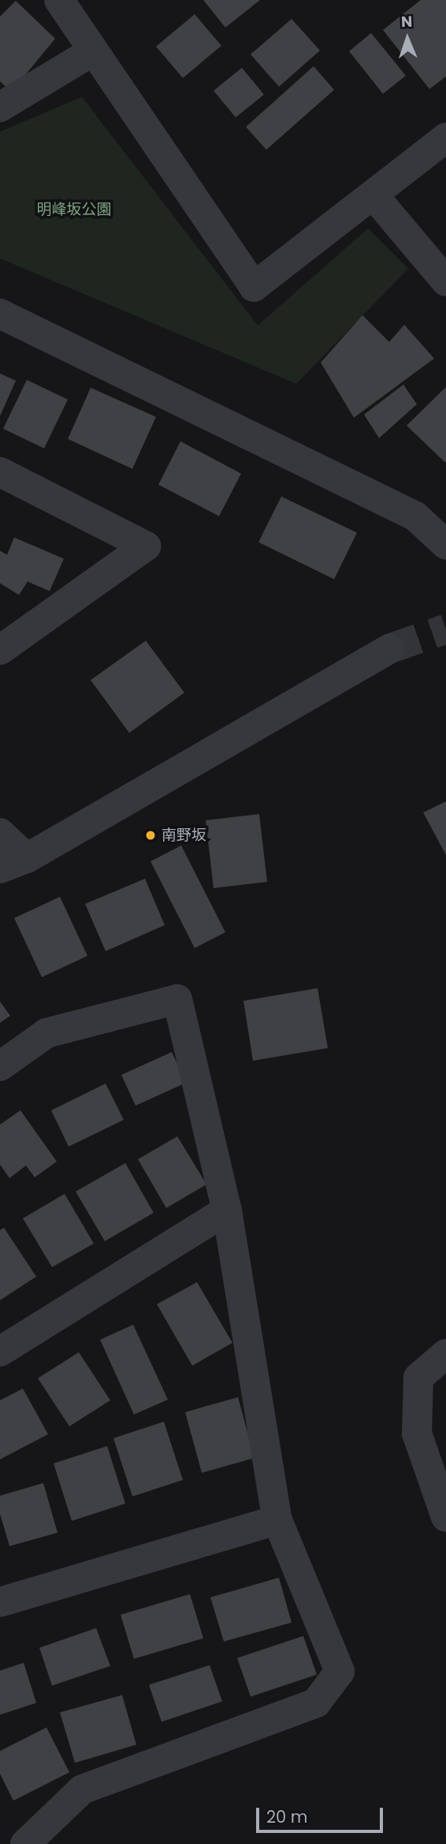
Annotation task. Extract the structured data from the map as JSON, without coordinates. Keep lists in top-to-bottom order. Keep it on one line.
{"parks":["明峰坂公園"],"places":["南野坂"],"scale_bar":"20 m","north":"top"}
